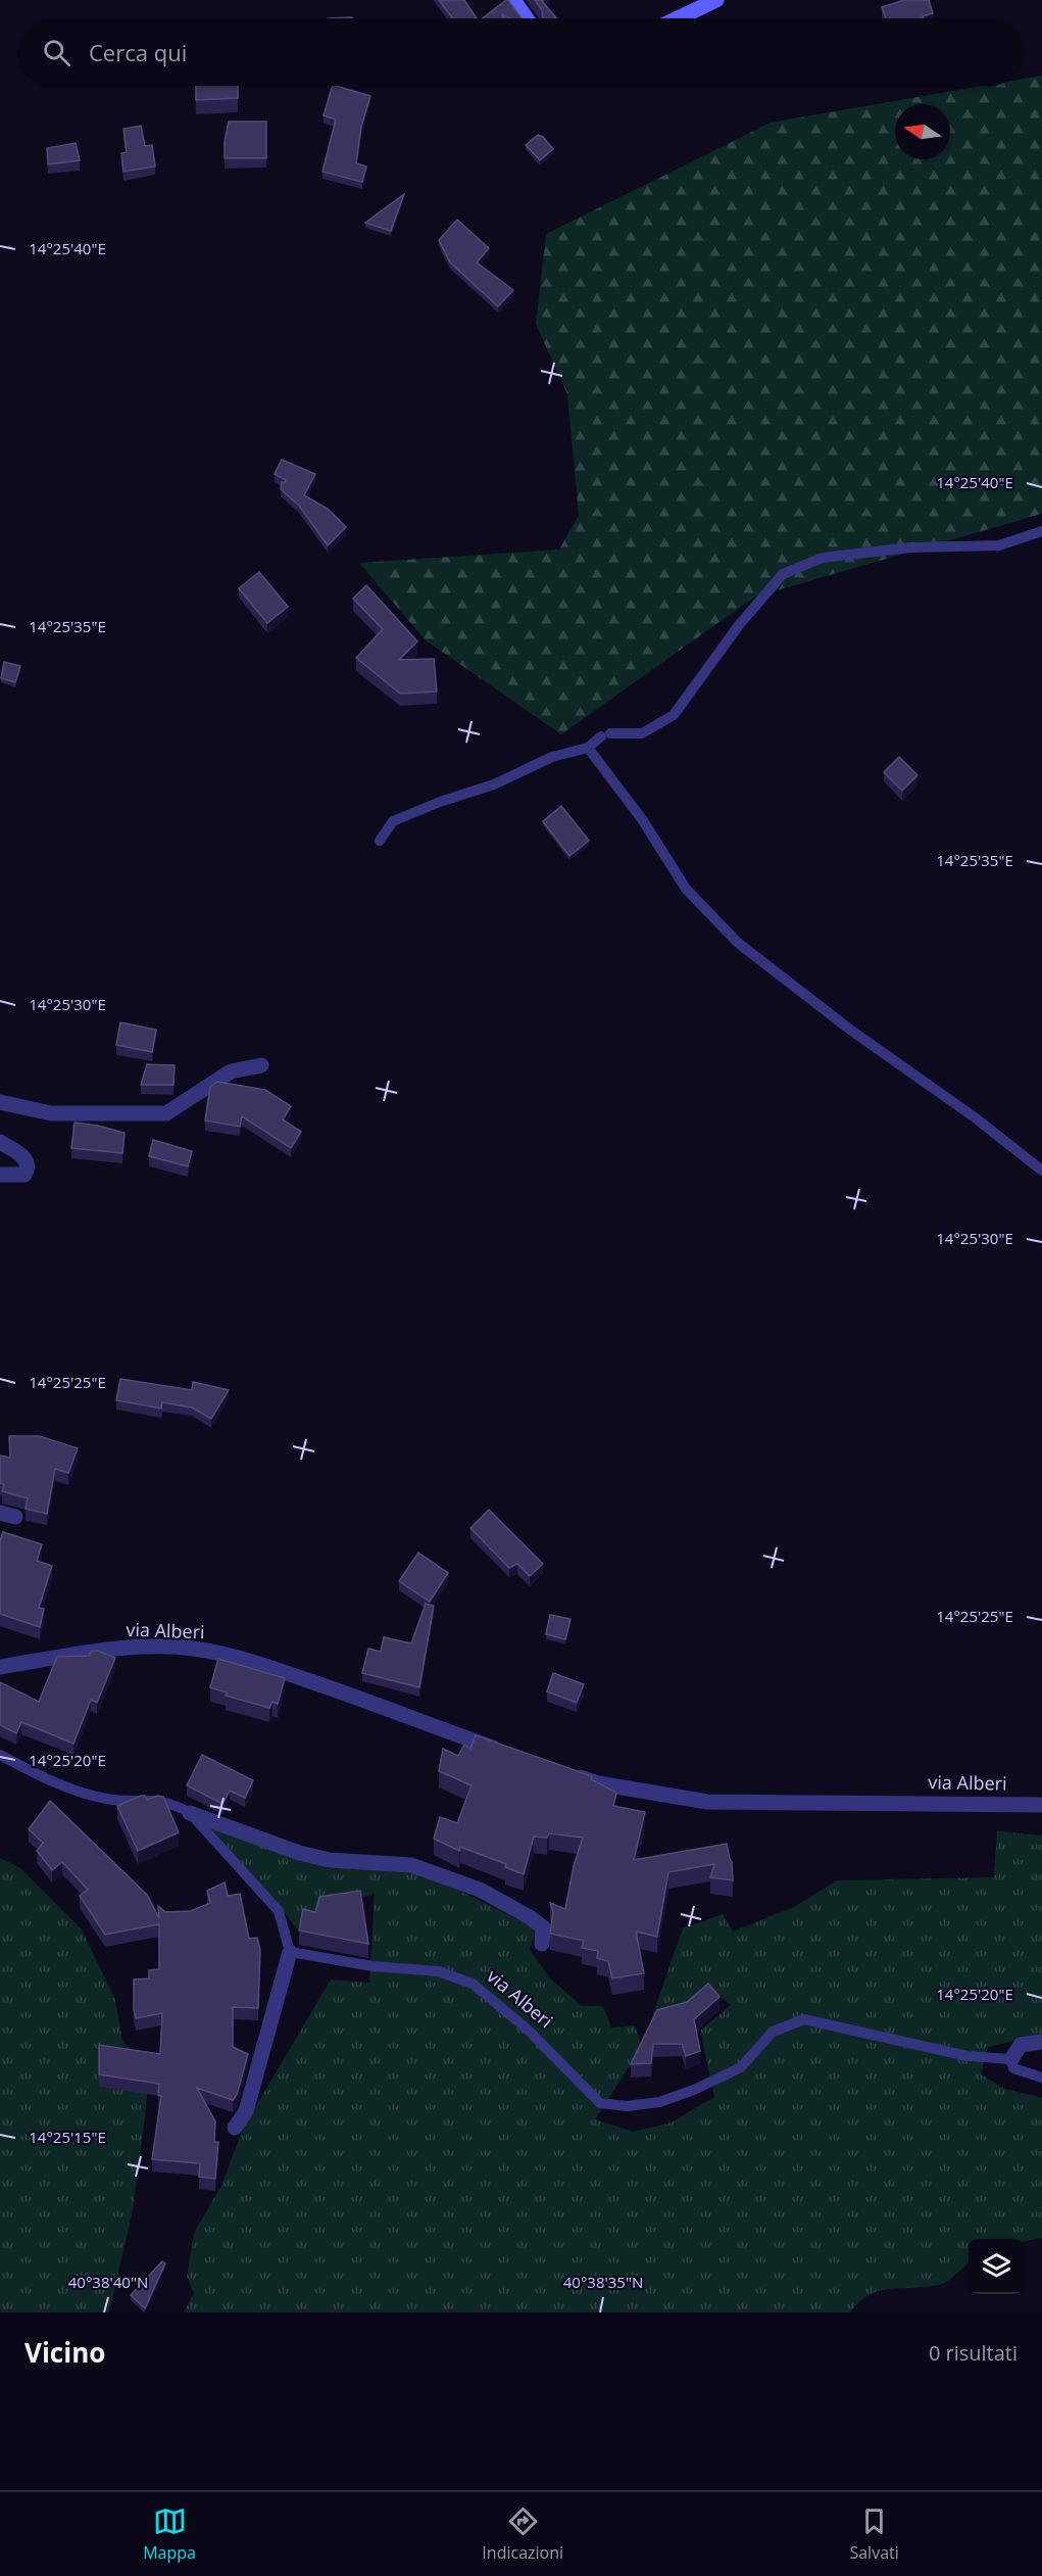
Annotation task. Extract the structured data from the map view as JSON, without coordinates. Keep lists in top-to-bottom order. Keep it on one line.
{"streets":{"street":["via Alberi"]},"north":"left","page":{"search":"Cerca qui","heading":["Vicino","0 risultati"],"nav":["Mappa","Indicazioni","Salvati"]},"coordinates":["14°25'40\"E","14°25'35\"E","14°25'30\"E","14°25'25\"E","14°25'20\"E","14°25'15\"E","40°38'40\"N","40°38'35\"N"]}
